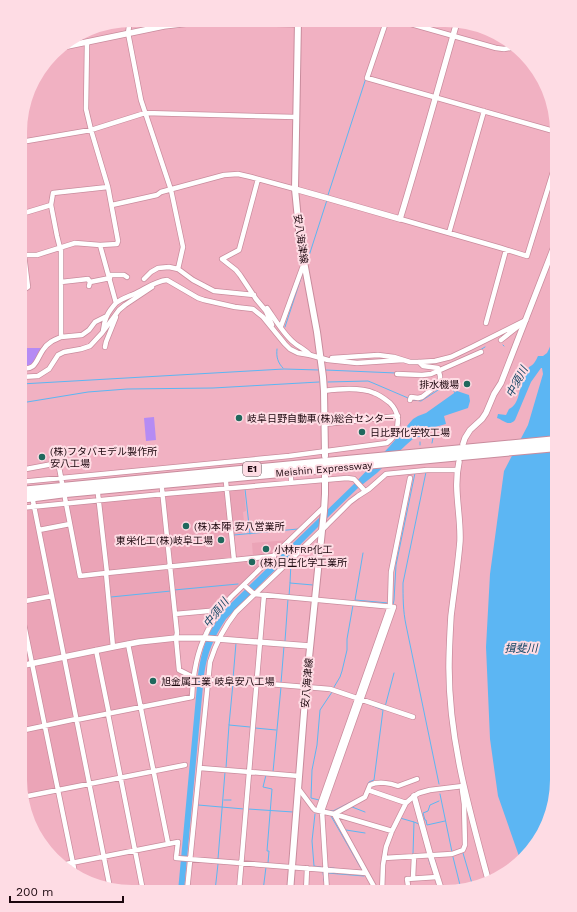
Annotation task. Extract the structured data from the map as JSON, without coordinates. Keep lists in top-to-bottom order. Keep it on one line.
{"streets":{"highway":["E1","Meishin Expressway"],"main road":["安八海津線"]},"water":["中須川","揖斐川"],"places":["排水機場","岐阜日野自動車(株)総合センター","日比野化学牧工場","(株)フタバモデル製作所 安八工場","(株)本陣 安八営業所","東栄化工(株)岐阜工場","小林FRP化工","(株)日生化学工業所","旭金属工業 岐阜安八工場"],"scale_bar":"200 m"}
